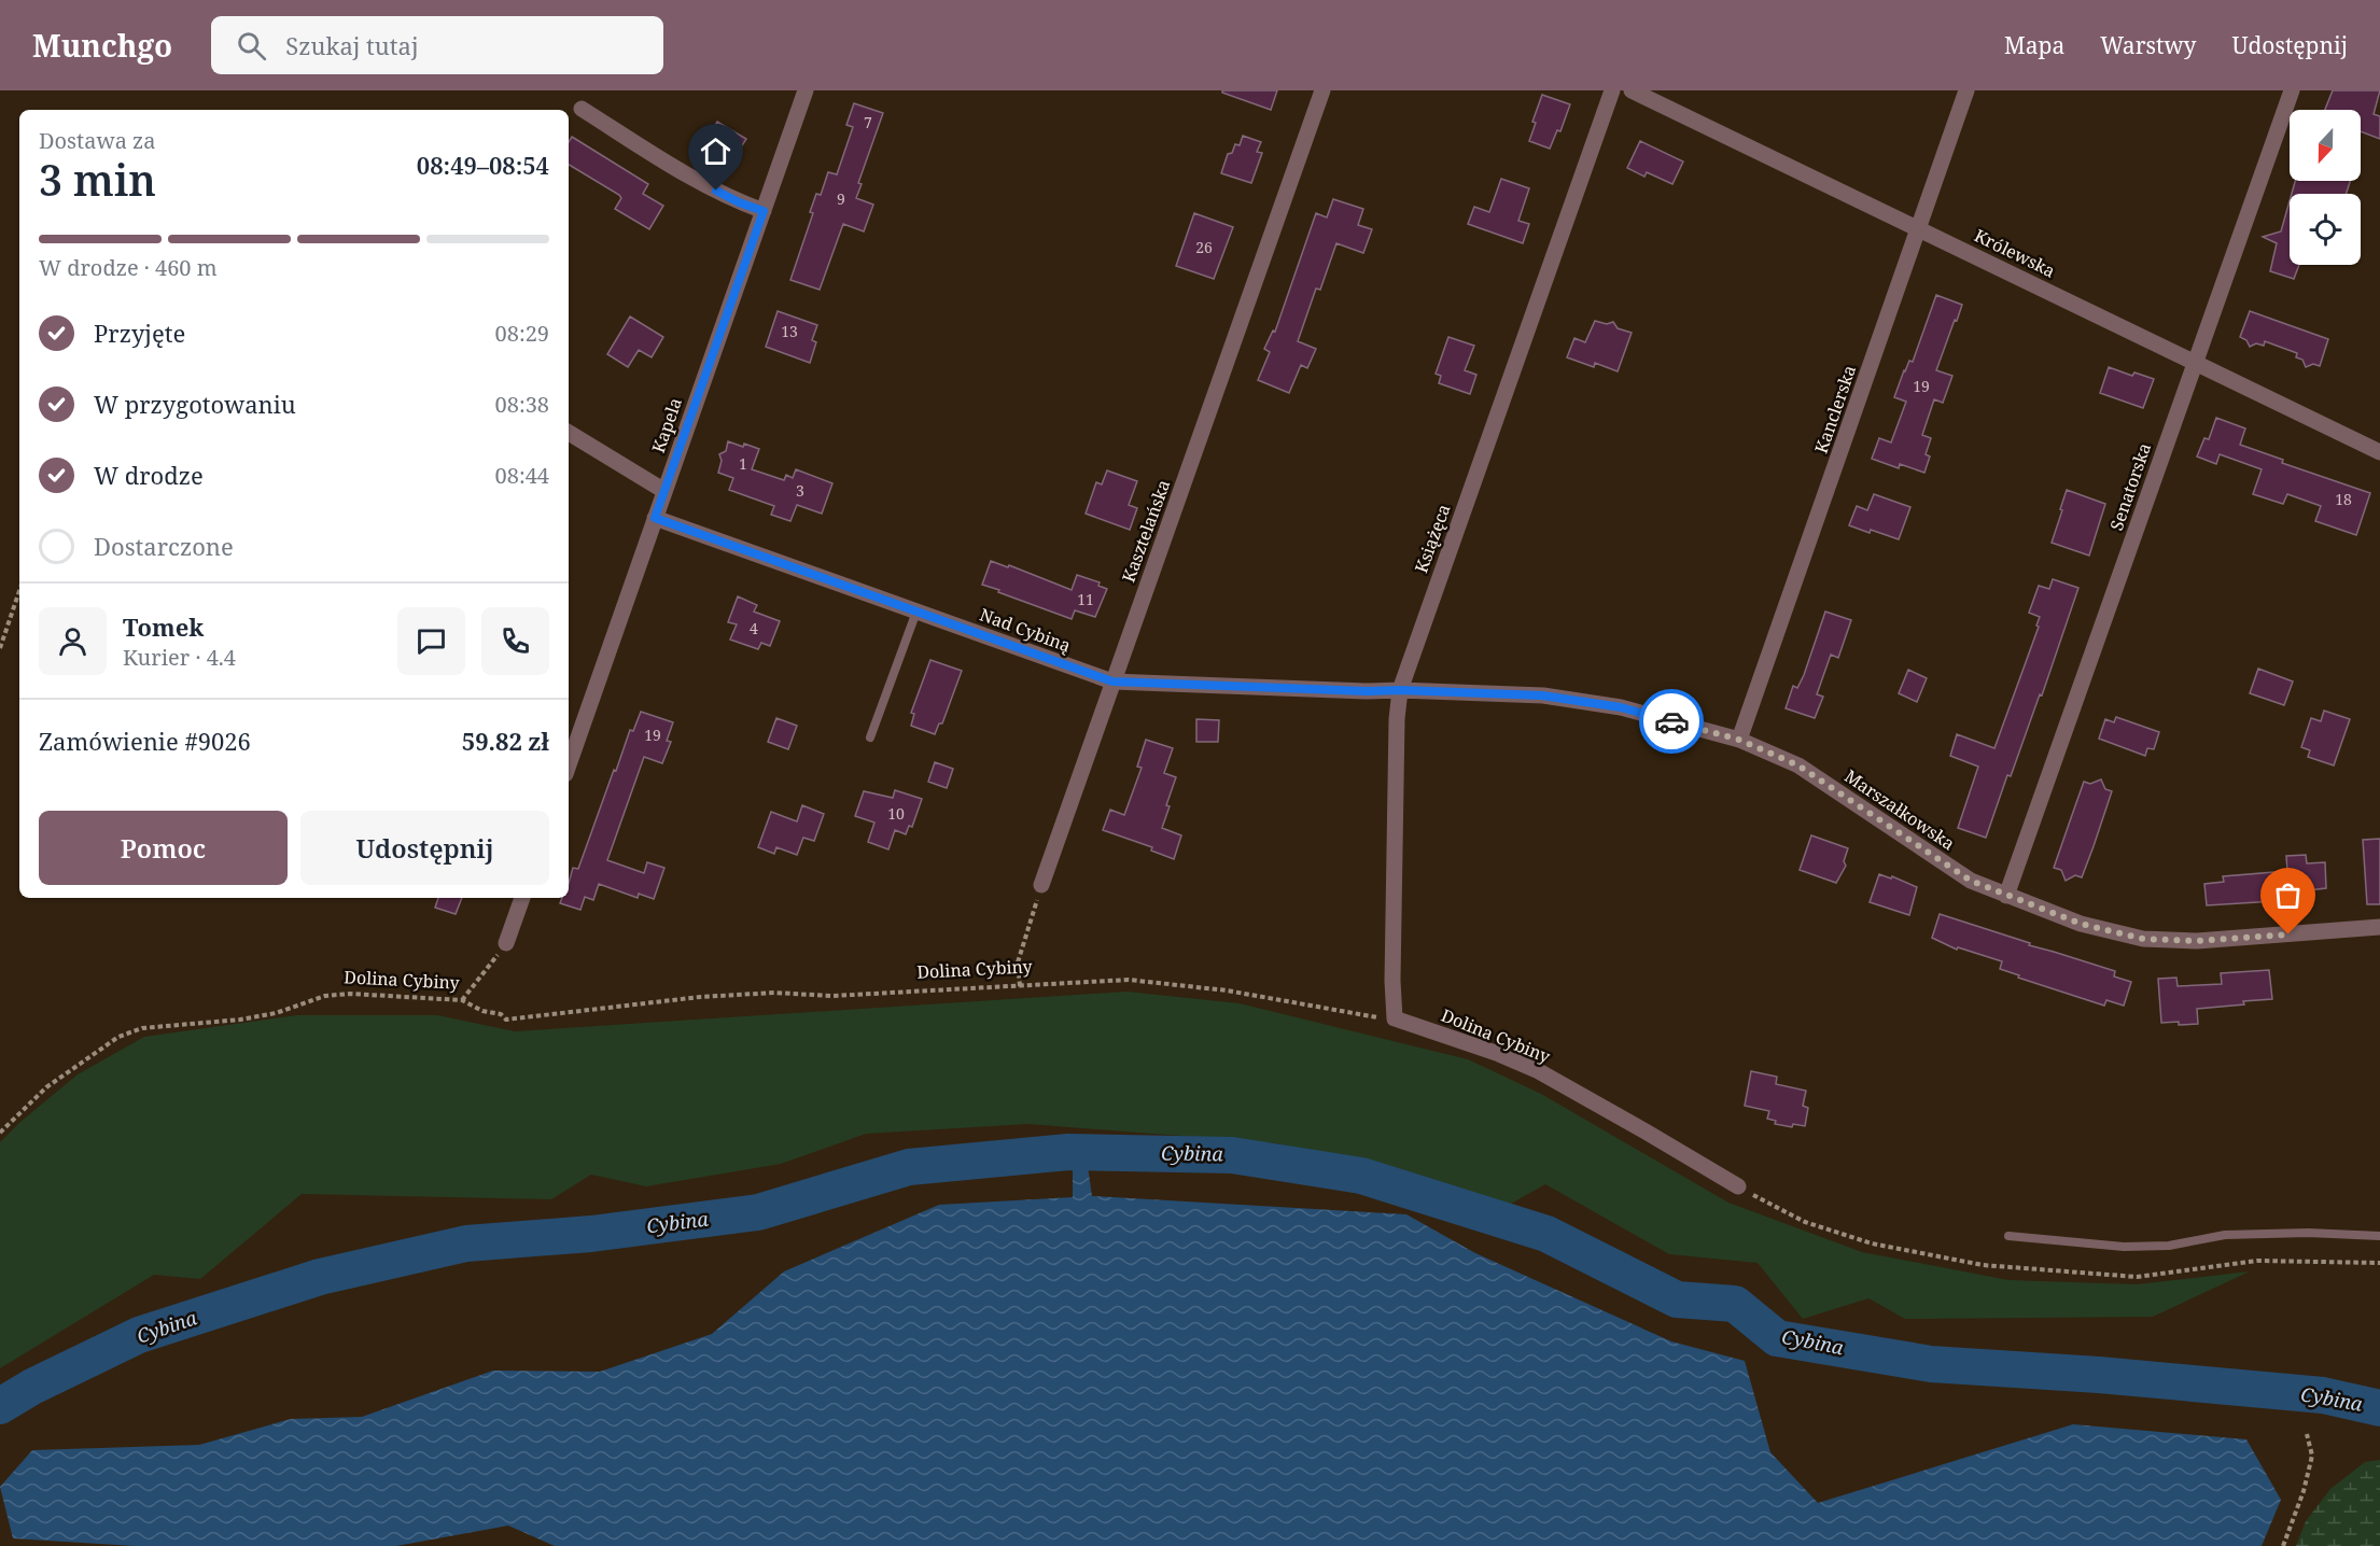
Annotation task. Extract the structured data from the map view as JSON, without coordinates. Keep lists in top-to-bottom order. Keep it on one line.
{"streets":{"street":["Królewska","Kanclerska","Kapela","Senatorska","Kasztelańska","Książęca","Nad Cybiną","Marszałkowska","Dolina Cybiny"]},"crossings":[["Królewska","Kanclerska"],["Królewska","Senatorska"],["Kanclerska","Marszałkowska"],["Kapela","Nad Cybiną"],["Senatorska","Marszałkowska"],["Kasztelańska","Nad Cybiną"],["Książęca","Nad Cybiną"],["Książęca","Marszałkowska"],["Książęca","Dolina Cybiny"],["Nad Cybiną","Marszałkowska"]],"water":["Cybina"],"house_numbers":["7","9","26","13","19","1","3","18","11","4","19","10"],"north":"bottom","page":{"header":"Munchgo","search":"Szukaj tutaj","nav":["Mapa","Warstwy","Udostępnij"],"heading":["3 min","Dostawa za","08:49–08:54"],"panel":["Tomek","Kurier · 4.4","Zamówienie #9026","59.82 zł"],"bar":"W drodze · 460 m","list":[["Przyjęte","08:29"],["W przygotowaniu","08:38"],["W drodze","08:44"],"Dostarczone"],"buttons":["Pomoc","Udostępnij"]}}
